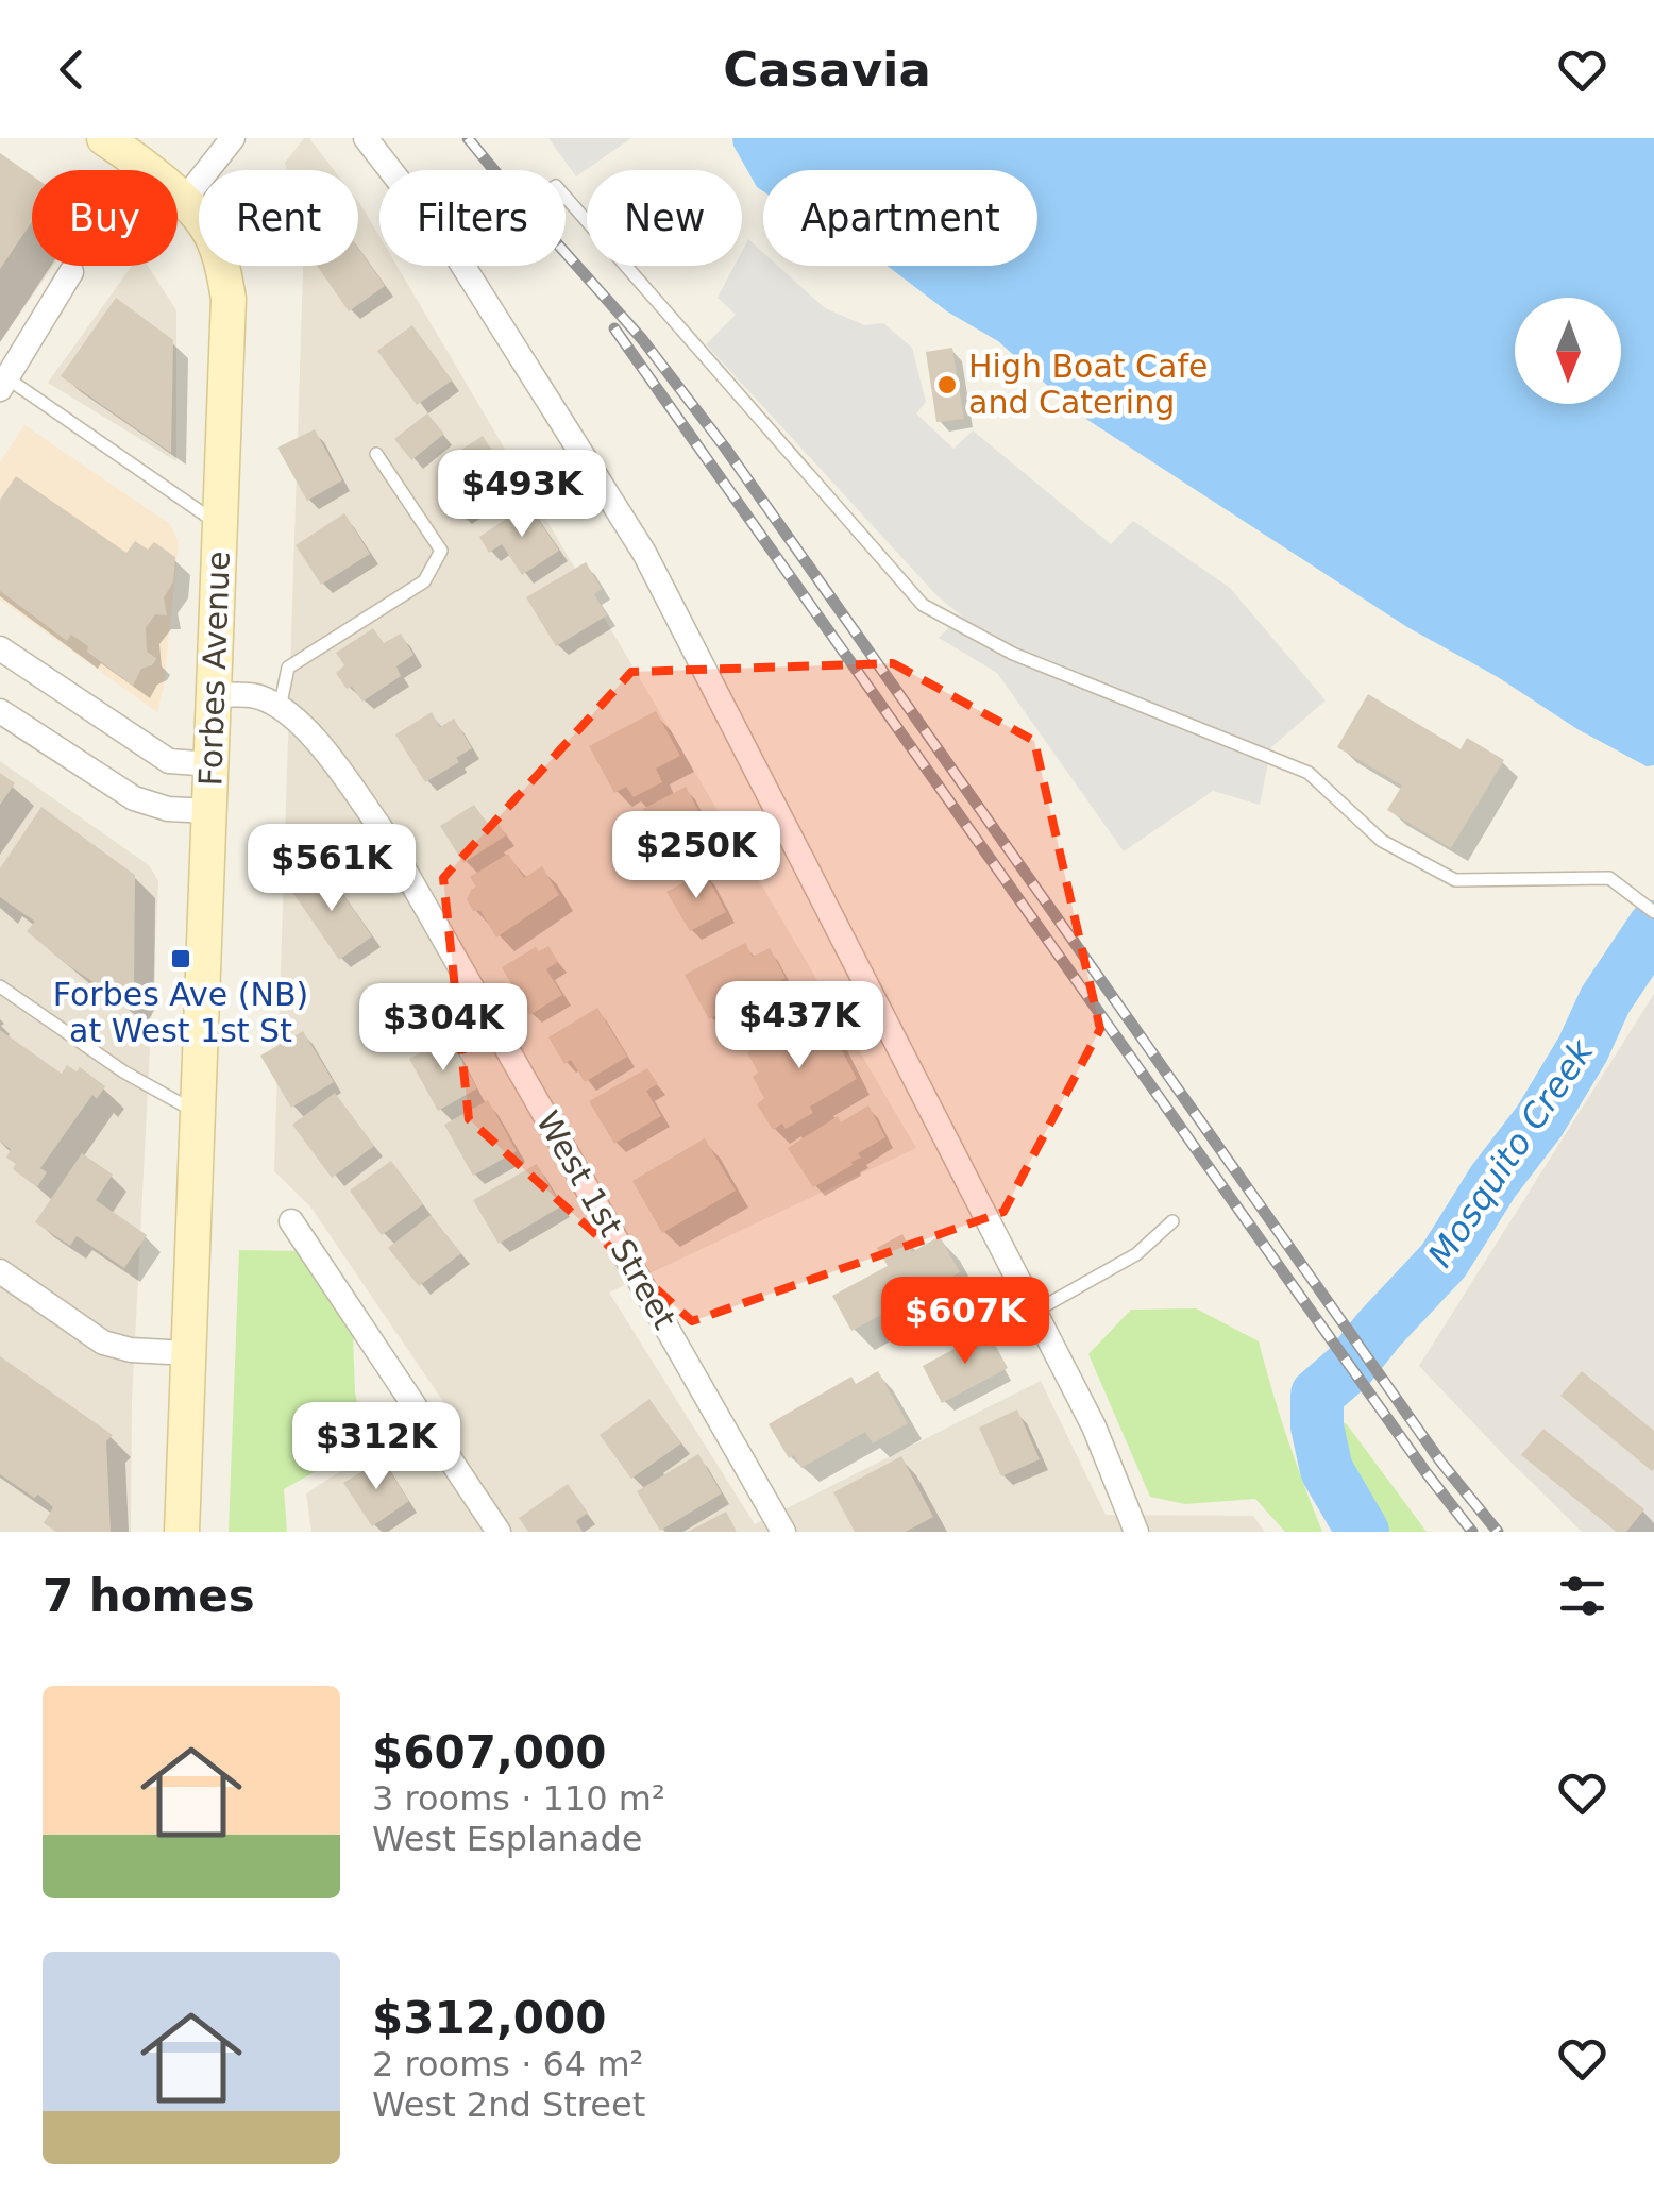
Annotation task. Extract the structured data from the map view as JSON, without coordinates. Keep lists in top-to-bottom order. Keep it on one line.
{"streets":{"main road":["Forbes Avenue"],"street":["West 1st Street"]},"crossings":[["Forbes Avenue","West 1st Street"]],"water":["Mosquito Creek"],"places":{"other":["High Boat Cafe and Catering"],"transit":["Forbes Ave (NB) at West 1st St"]},"north":"bottom","page":{"header":"Casavia","chip":["Buy","Rent","Filters","New","Apartment"],"price":["$493K","$250K","$561K","$437K","$304K","$607K","$312K"],"heading":"7 homes","list":[{"name":"$607,000","note":"3 rooms · 110 m² · West Esplanade"},{"name":"$312,000","note":"2 rooms · 64 m² · West 2nd Street"}]}}
